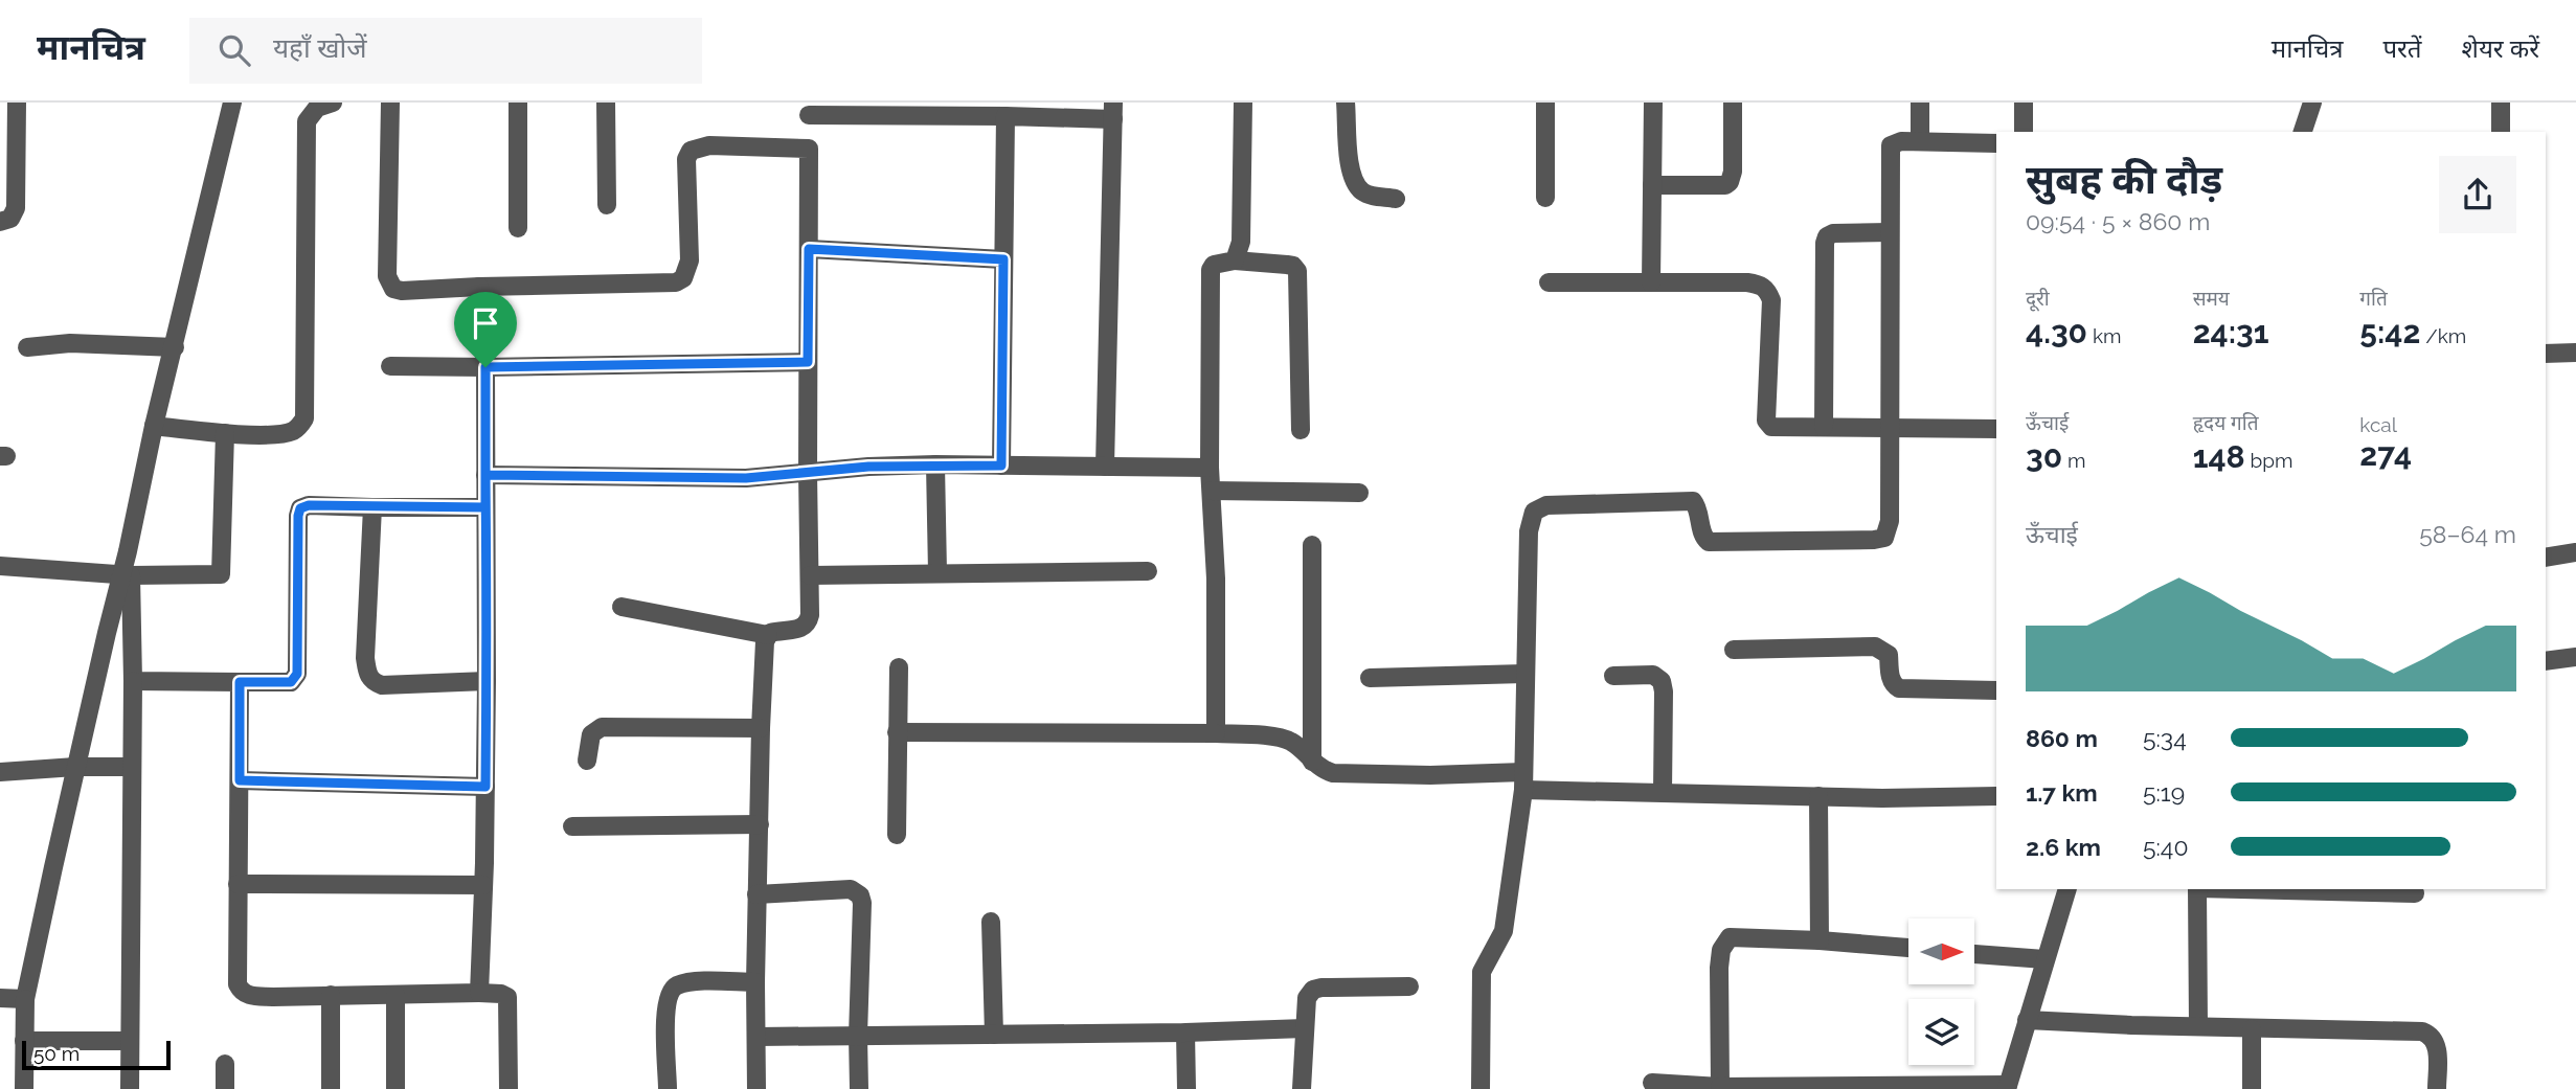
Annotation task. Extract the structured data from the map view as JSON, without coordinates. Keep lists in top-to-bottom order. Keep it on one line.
{"scale_bar":"50 m","north":"right","page":{"header":"मानचित्र","search":"यहाँ खोजें","nav":["मानचित्र","परतें","शेयर करें"],"heading":["सुबह की दौड़","09:54 · 5 × 860 m"],"stats":[["दूरी","4.30 km"],["समय","24:31"],["गति","5:42 /km"],["ऊँचाई","30 m"],["हृदय गति","148 bpm"],["kcal","274"]],"chart":["ऊँचाई","58–64 m"],"list":[{"name":"860 m","note":"5:34"},{"name":"1.7 km","note":"5:19"},{"name":"2.6 km","note":"5:40"}],"scale":"50 m"}}
